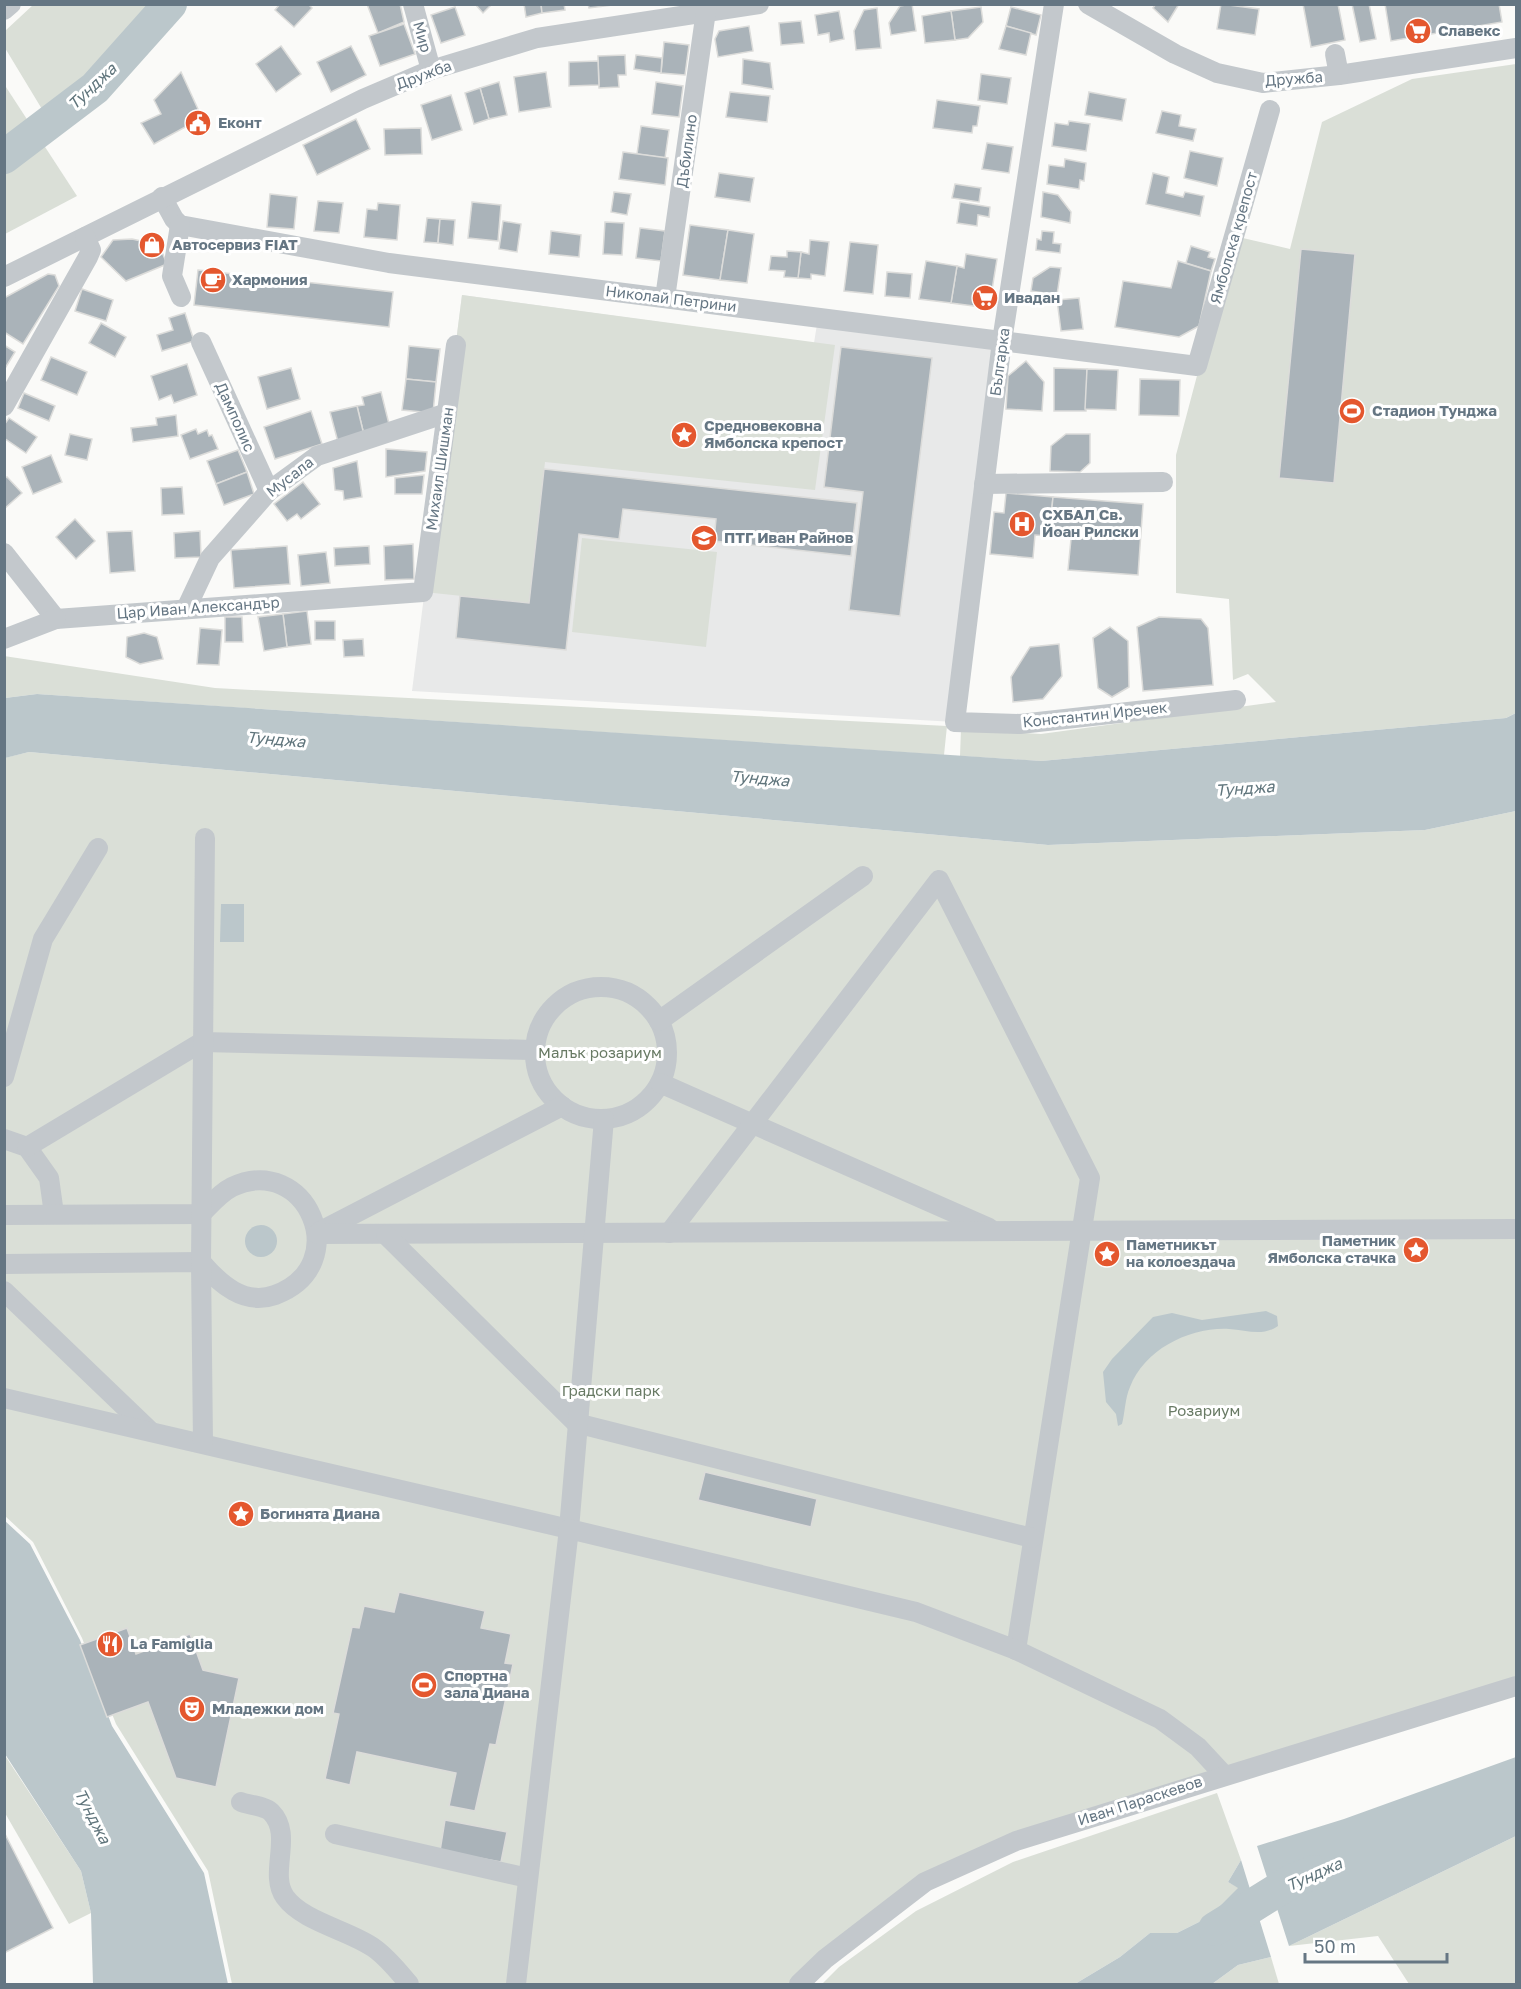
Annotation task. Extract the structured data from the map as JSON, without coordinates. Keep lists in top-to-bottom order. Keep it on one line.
{"streets":{"street":["Мир","Дружба","Дъбилино","Ямболска крепост","Николай Петрини","Българка","Дамполис","Михаил Шишман","Мусала","Цар Иван Александър","Константин Иречек","Иван Параскевов"]},"crossings":[["Мир","Дружба"],["Дружба","Дъбилино"],["Дъбилино","Николай Петрини"],["Ямболска крепост","Николай Петрини"],["Николай Петрини","Българка"],["Българка","Константин Иречек"],["Дамполис","Мусала"],["Михаил Шишман","Мусала"],["Михаил Шишман","Цар Иван Александър"],["Мусала","Цар Иван Александър"]],"water":["Тунджа"],"parks":["Малък розариум","Градски парк","Розариум"],"places":{"supermarket":["Славекс","Ивадан"],"public building":["Еконт"],"shop":["Автосервиз FIAT"],"cafe":["Хармония"],"sports":["Стадион Тунджа","Спортна зала Диана"],"place":["Средновековна Ямболска крепост","Паметник Ямболска стачка","Паметникът на колоездача","Богинята Диана"],"hospital":["СХБАЛ Св. Йоан Рилски"],"school or university":["ПТГ Иван Райнов"],"restaurant":["La Famiglia"],"theatre":["Младежки дом"]},"scale_bar":"50 m"}
